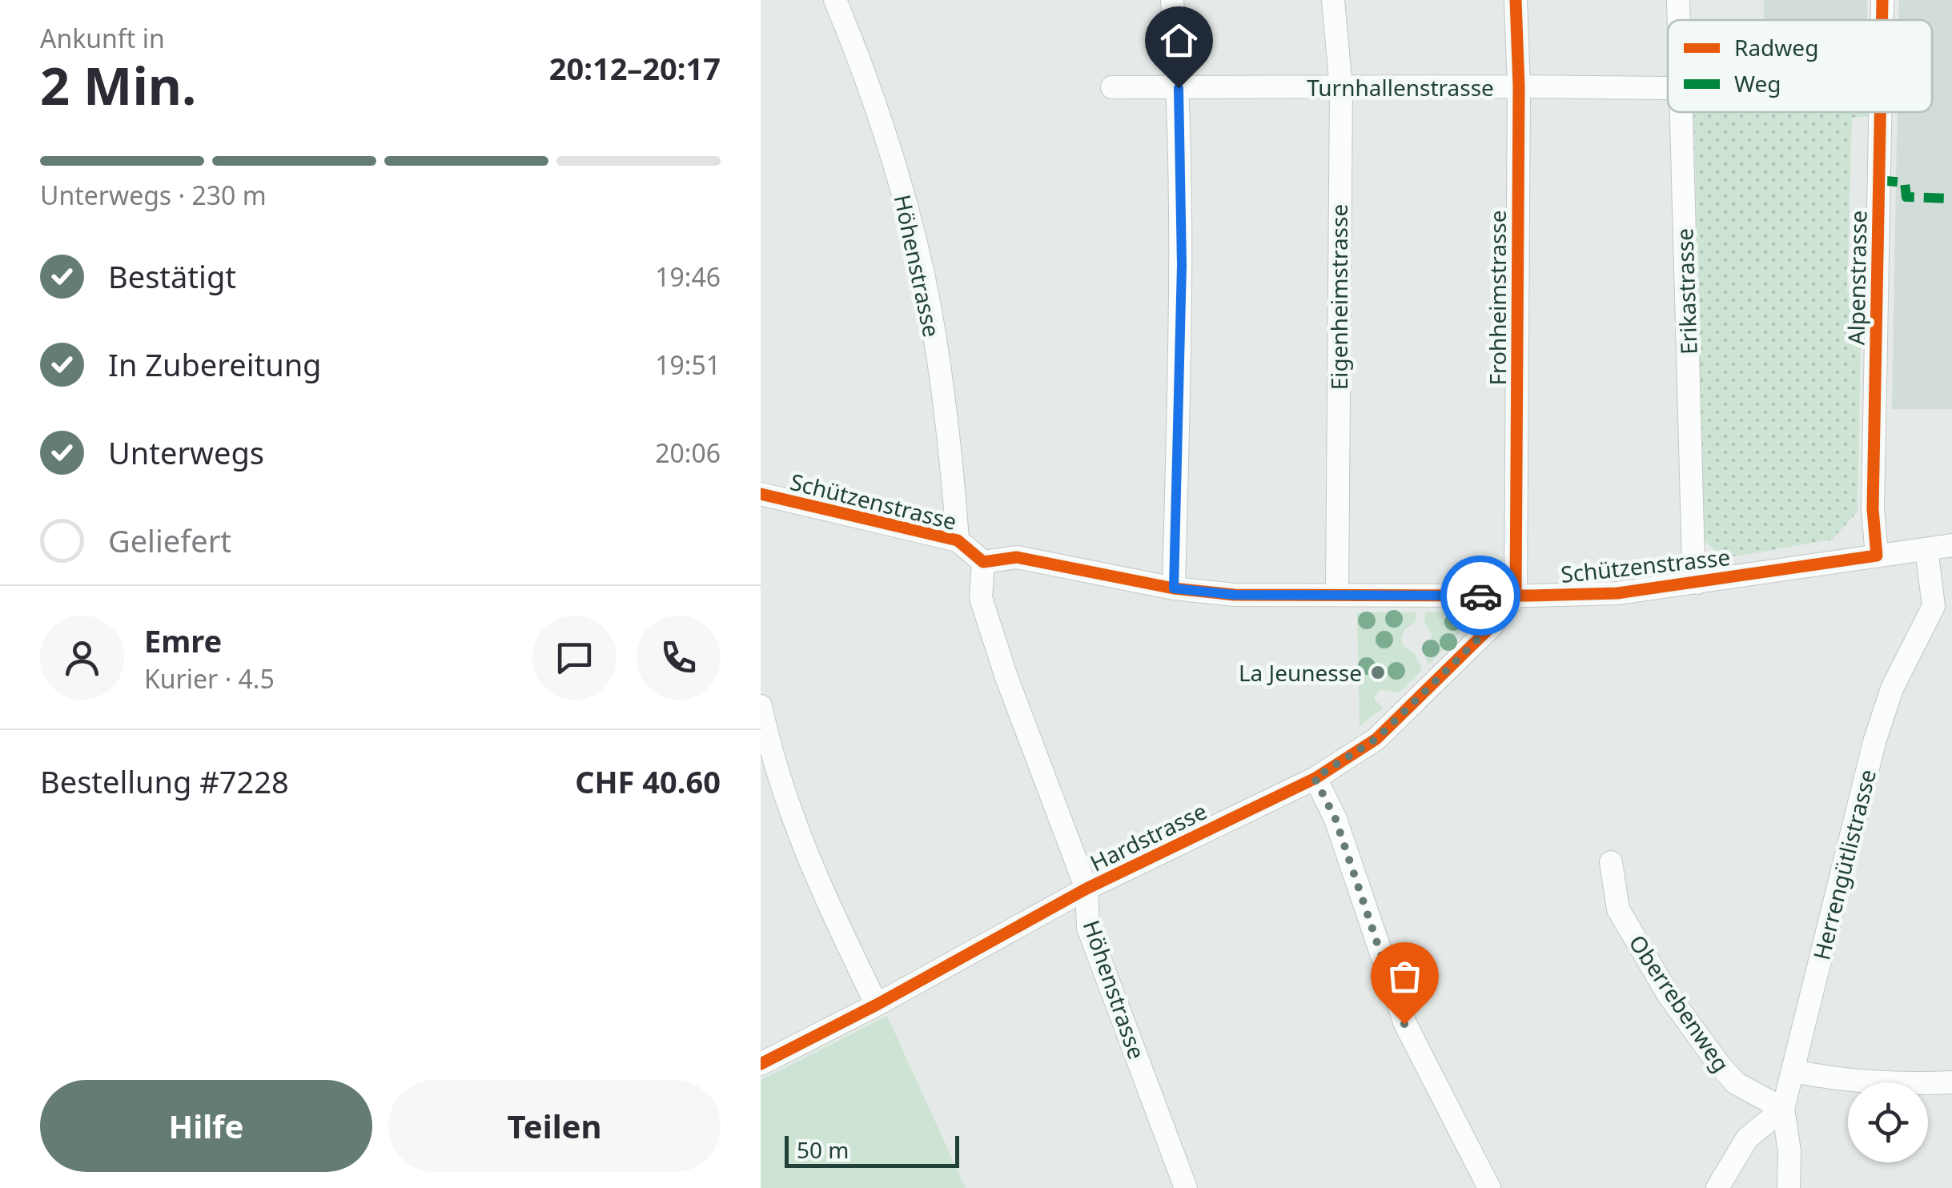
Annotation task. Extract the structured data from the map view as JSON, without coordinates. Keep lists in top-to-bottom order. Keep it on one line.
{"streets":{"street":["Turnhallenstrasse","Höhenstrasse","Alpenstrasse","Erikastrasse","Eigenheimstrasse","Frohheimstrasse","Schützenstrasse","Hardstrasse","Herrengütlistrasse","Oberrebenweg"]},"crossings":[["Turnhallenstrasse","Eigenheimstrasse"],["Turnhallenstrasse","Frohheimstrasse"],["Höhenstrasse","Schützenstrasse"],["Höhenstrasse","Hardstrasse"],["Alpenstrasse","Schützenstrasse"],["Erikastrasse","Schützenstrasse"],["Eigenheimstrasse","Schützenstrasse"],["Frohheimstrasse","Schützenstrasse"],["Frohheimstrasse","Hardstrasse"],["Schützenstrasse","Hardstrasse"],["Schützenstrasse","Herrengütlistrasse"],["Herrengütlistrasse","Oberrebenweg"]],"places":["La Jeunesse"],"legend":["Radweg","Weg"],"scale_bar":"50 m","page":{"heading":["2 Min.","Ankunft in","20:12–20:17"],"panel":["Emre","Kurier · 4.5","Bestellung #7228","CHF 40.60"],"bar":"Unterwegs · 230 m","list":[["Bestätigt","19:46"],["In Zubereitung","19:51"],["Unterwegs","20:06"],"Geliefert"],"buttons":["Hilfe","Teilen"],"scale":"50 m"}}
